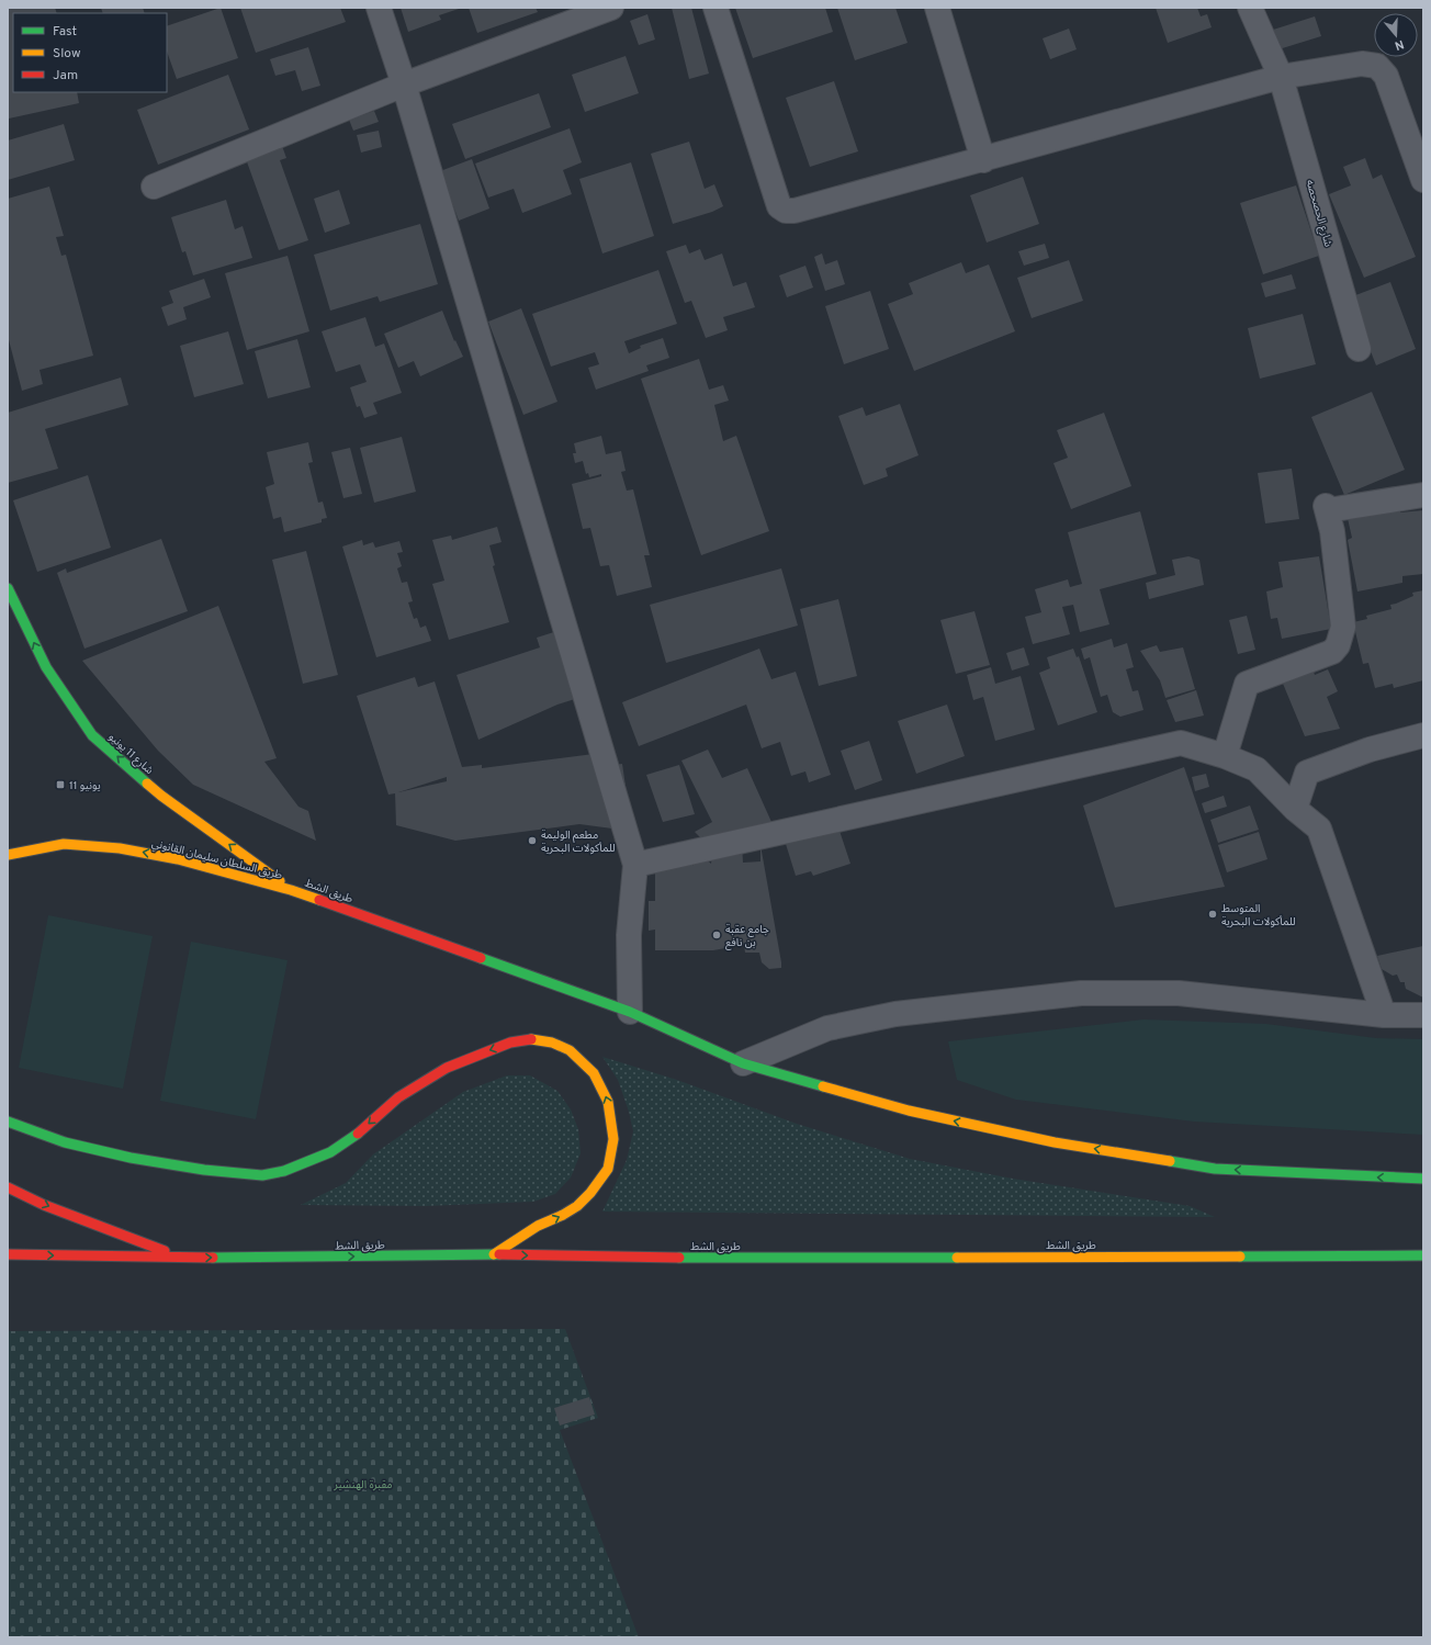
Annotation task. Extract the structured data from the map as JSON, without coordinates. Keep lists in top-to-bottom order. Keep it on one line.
{"streets":{"highway":["شارع 11 يونيو","طريق السلطان سليمان القانوني","طريق الشط"],"street":["شارع الحصحصه"]},"crossings":[["شارع 11 يونيو","طريق السلطان سليمان القانوني"],["شارع 11 يونيو","طريق الشط"],["طريق السلطان سليمان القانوني","طريق الشط"]],"one_way":["شارع 11 يونيو","طريق السلطان سليمان القانوني"],"parks":["مقبرة الهنشير"],"places":{"transit":["11 يونيو"],"other":["مطعم الوليمة للمأكولات البحرية","المتوسط للمأكولات البحرية","جامع عقبة بن نافع"]},"legend":["Fast","Slow","Jam"],"north":"bottom"}
